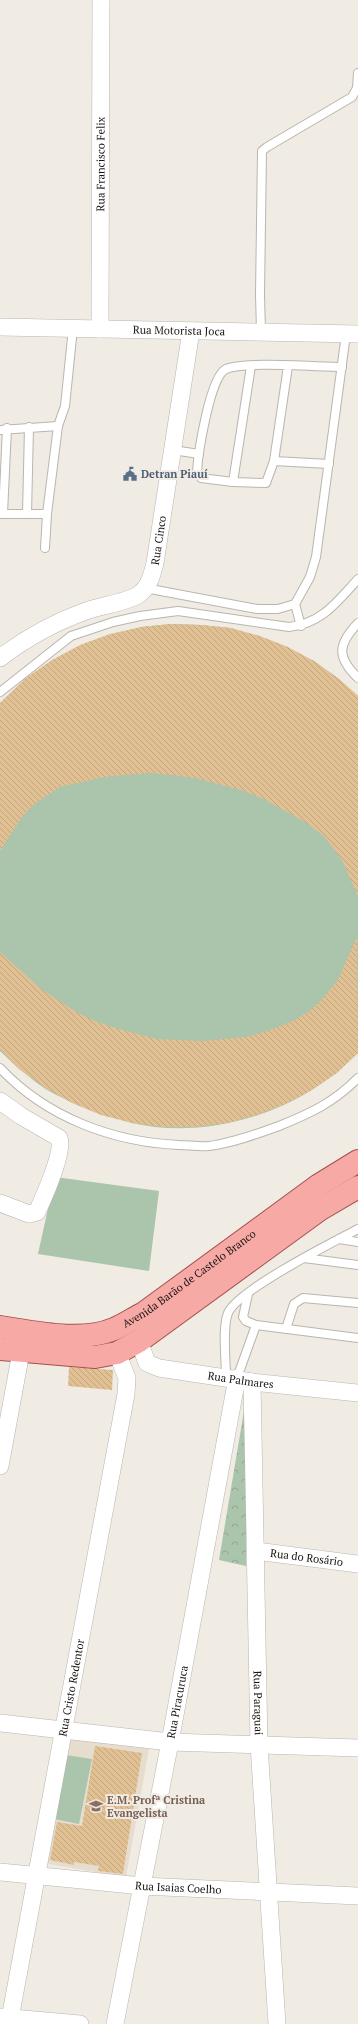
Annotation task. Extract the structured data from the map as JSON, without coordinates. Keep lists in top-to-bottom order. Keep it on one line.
{"streets":{"main road":["Avenida Barão de Castelo Branco"],"street":["Rua Francisco Felix","Rua Motorista Joca","Rua Cinco","Rua Palmares","Rua do Rosário","Rua Cristo Redentor","Rua Piracuruca","Rua Paraguai","Rua Isaias Coelho"]},"crossings":[["Rua Francisco Felix","Rua Motorista Joca"],["Rua Motorista Joca","Rua Cinco"],["Avenida Barão de Castelo Branco","Rua Palmares"],["Avenida Barão de Castelo Branco","Rua Cristo Redentor"],["Rua Palmares","Rua Piracuruca"],["Rua Palmares","Rua Paraguai"],["Rua do Rosário","Rua Paraguai"],["Rua Cristo Redentor","Rua Isaias Coelho"],["Rua Piracuruca","Rua Paraguai"],["Rua Piracuruca","Rua Isaias Coelho"],["Rua Paraguai","Rua Isaias Coelho"]],"places":{"public building":["Detran Piauí"],"school or university":["E.M. Profª Cristina Evangelista"]}}
